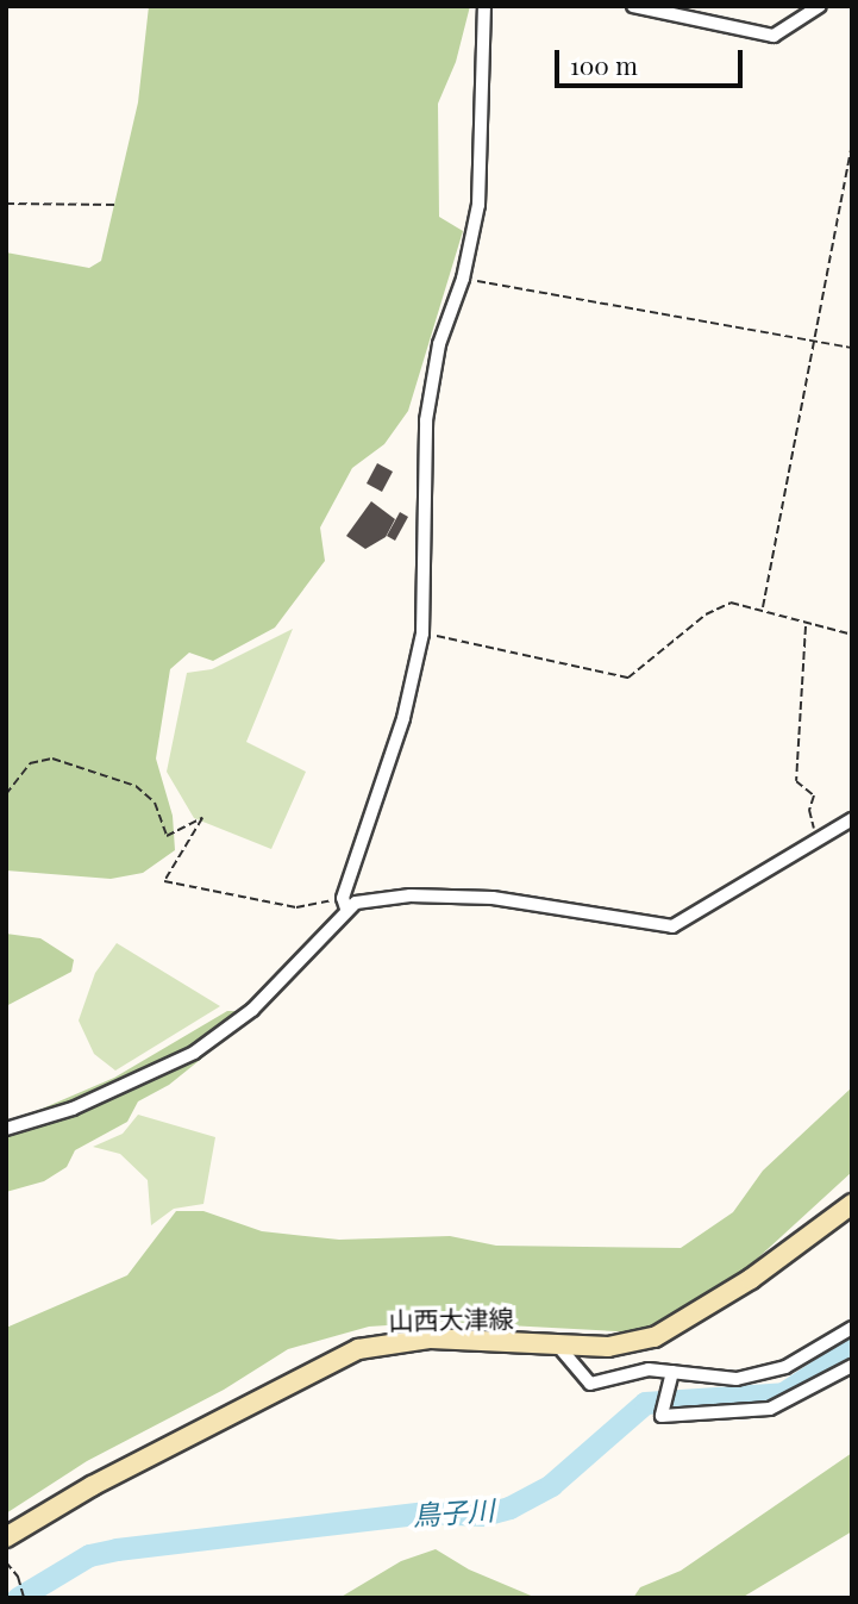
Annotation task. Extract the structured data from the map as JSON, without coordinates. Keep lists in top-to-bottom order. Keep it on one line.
{"streets":{"main road":["山西大津線"]},"water":["鳥子川"],"scale_bar":"100 m"}
